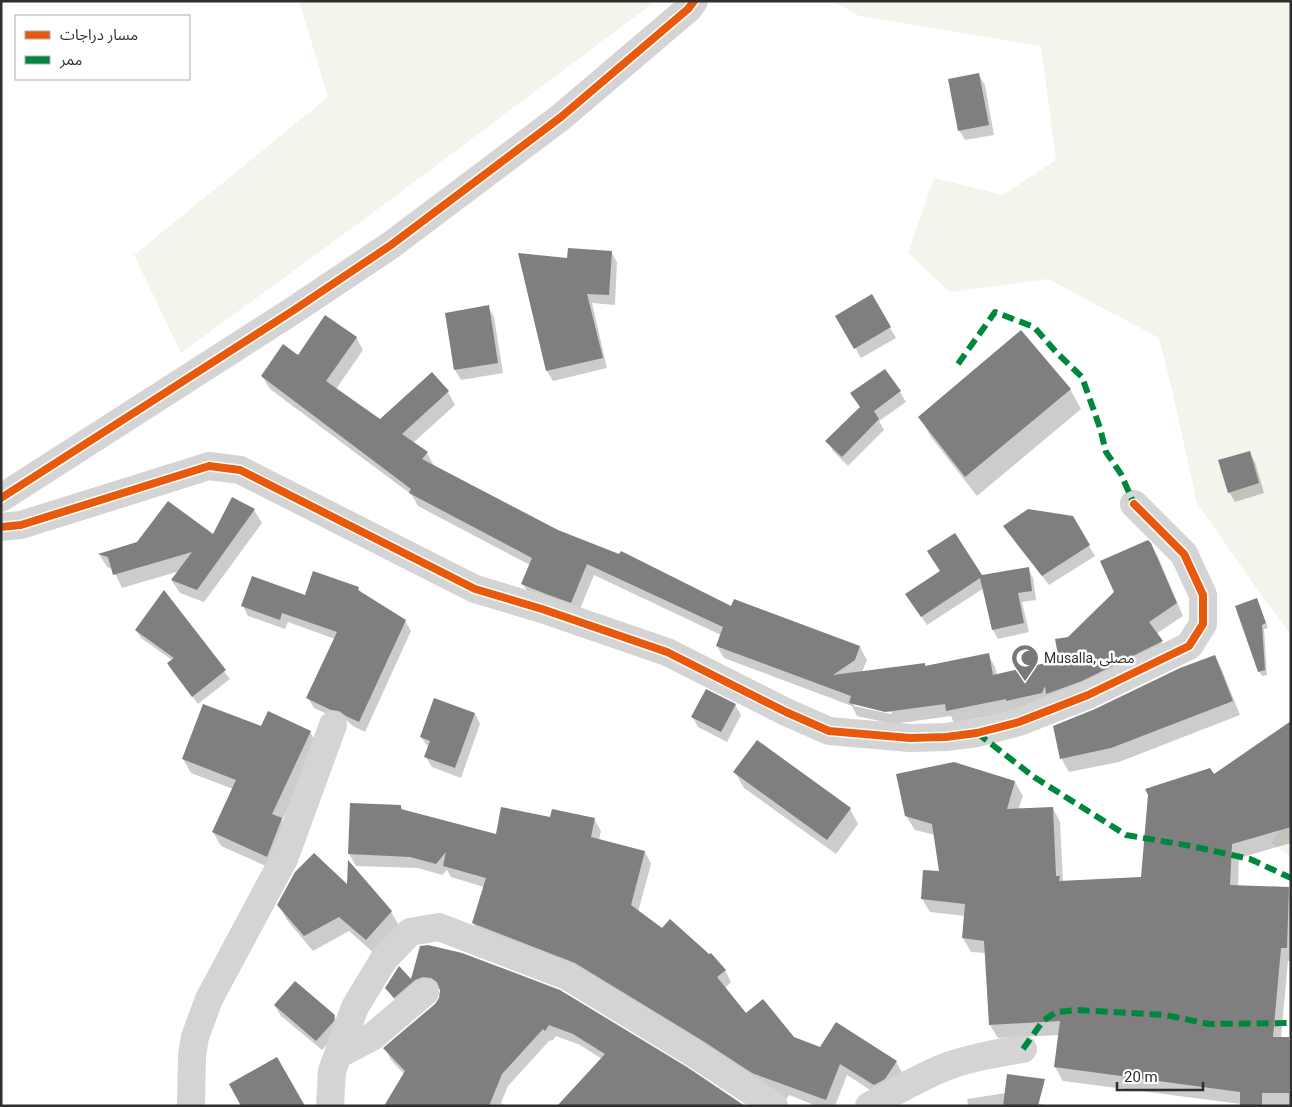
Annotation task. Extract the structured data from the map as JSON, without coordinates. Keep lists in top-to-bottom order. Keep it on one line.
{"places":{"mosque":["Musalla, مصلى"]},"legend":["مسار دراجات","ممر"],"scale_bar":"20 m"}
